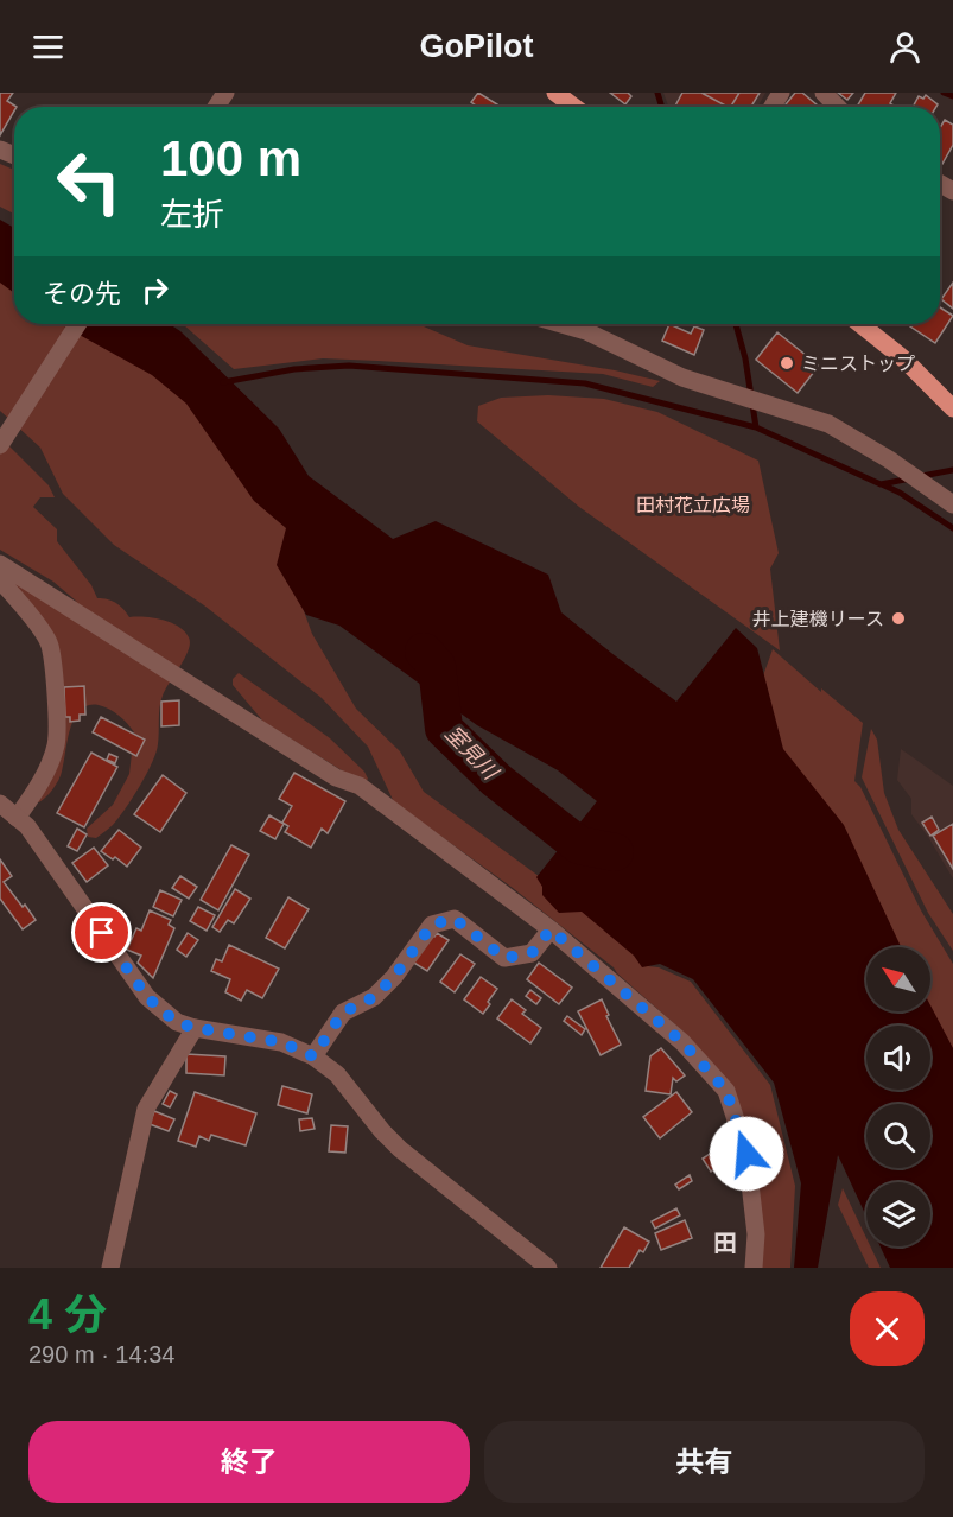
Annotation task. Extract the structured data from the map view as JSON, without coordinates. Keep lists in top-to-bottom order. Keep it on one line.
{"districts":["田"],"water":["室見川"],"parks":["田村花立広場"],"places":["ミニストップ","井上建機リース"],"north":"top left","page":{"header":"GoPilot","turn":["100 m","左折"],"then":"その先","heading":["4 分","290 m · 14:34"],"buttons":["終了","共有"]}}
